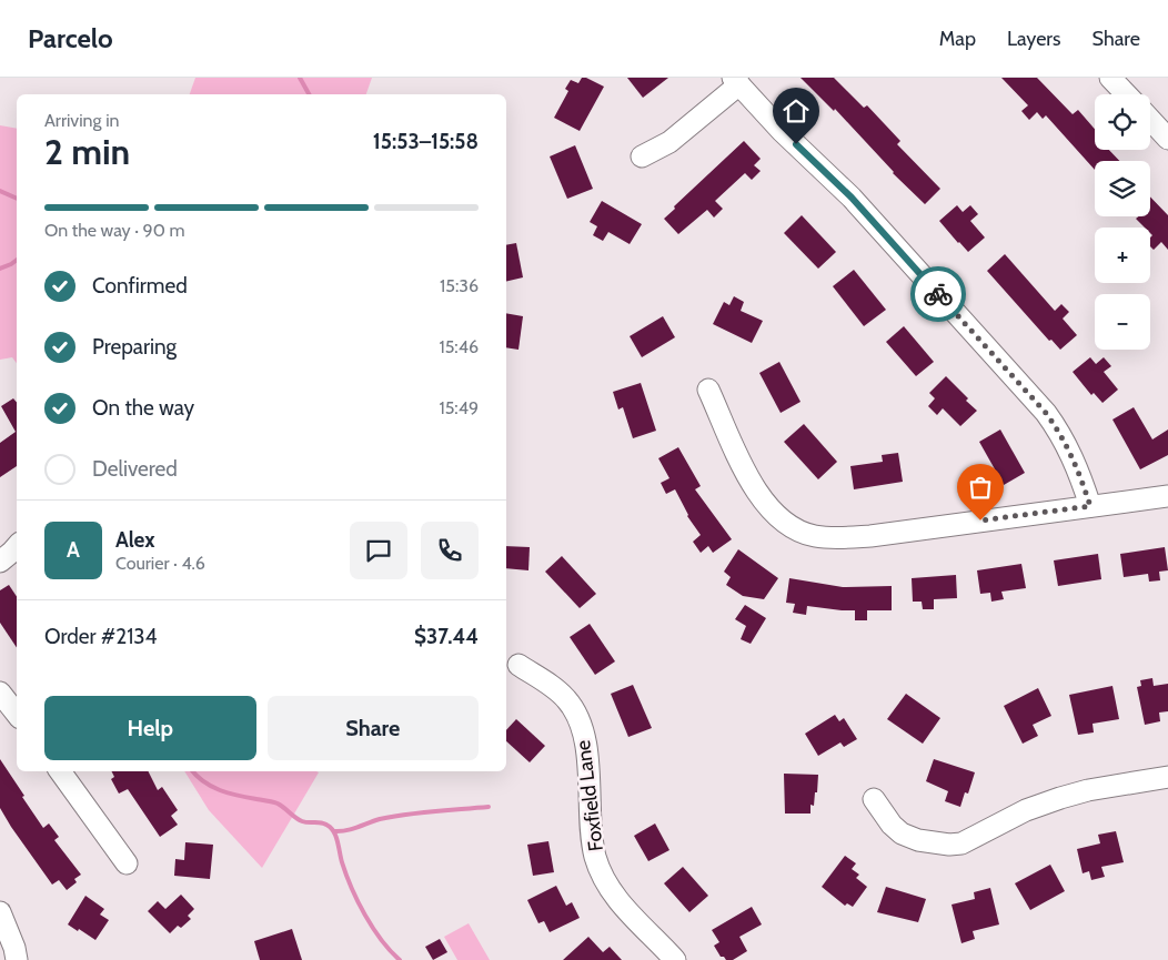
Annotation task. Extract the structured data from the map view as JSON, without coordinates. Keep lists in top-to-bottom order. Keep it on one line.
{"streets":{"street":["Foxfield Lane"]},"page":{"header":"Parcelo","nav":["Map","Layers","Share"],"map_buttons":["+","−"],"heading":["2 min","Arriving in","15:53–15:58"],"panel":["Alex","Courier · 4.6","Order #2134","$37.44"],"bar":"On the way · 90 m","list":[["Confirmed","15:36"],["Preparing","15:46"],["On the way","15:49"],"Delivered"],"round":"A","buttons":["Help","Share"]}}
